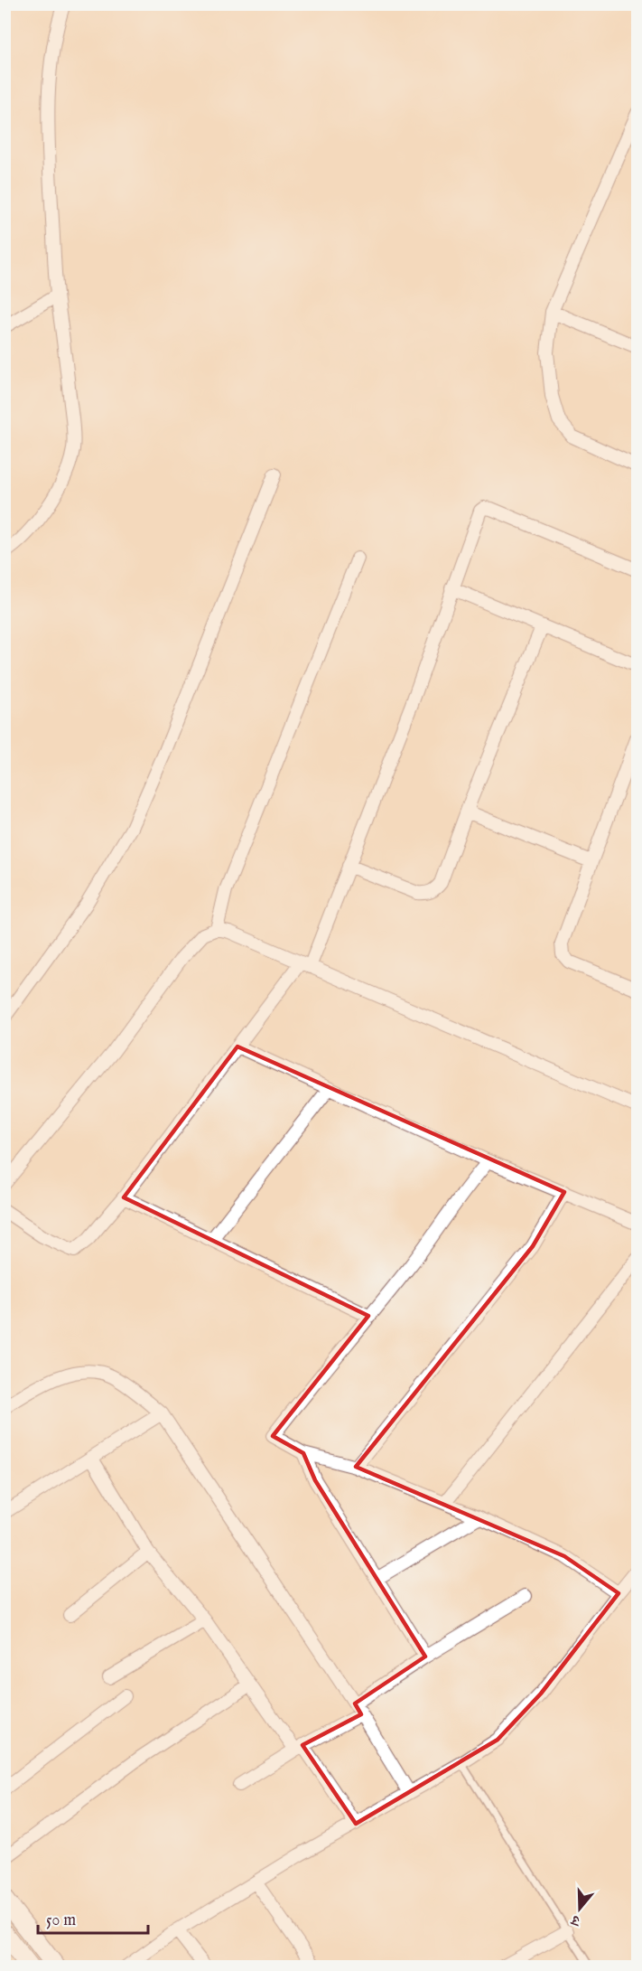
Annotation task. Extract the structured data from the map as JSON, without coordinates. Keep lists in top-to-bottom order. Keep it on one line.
{"scale_bar":"50 m","north":"bottom"}
